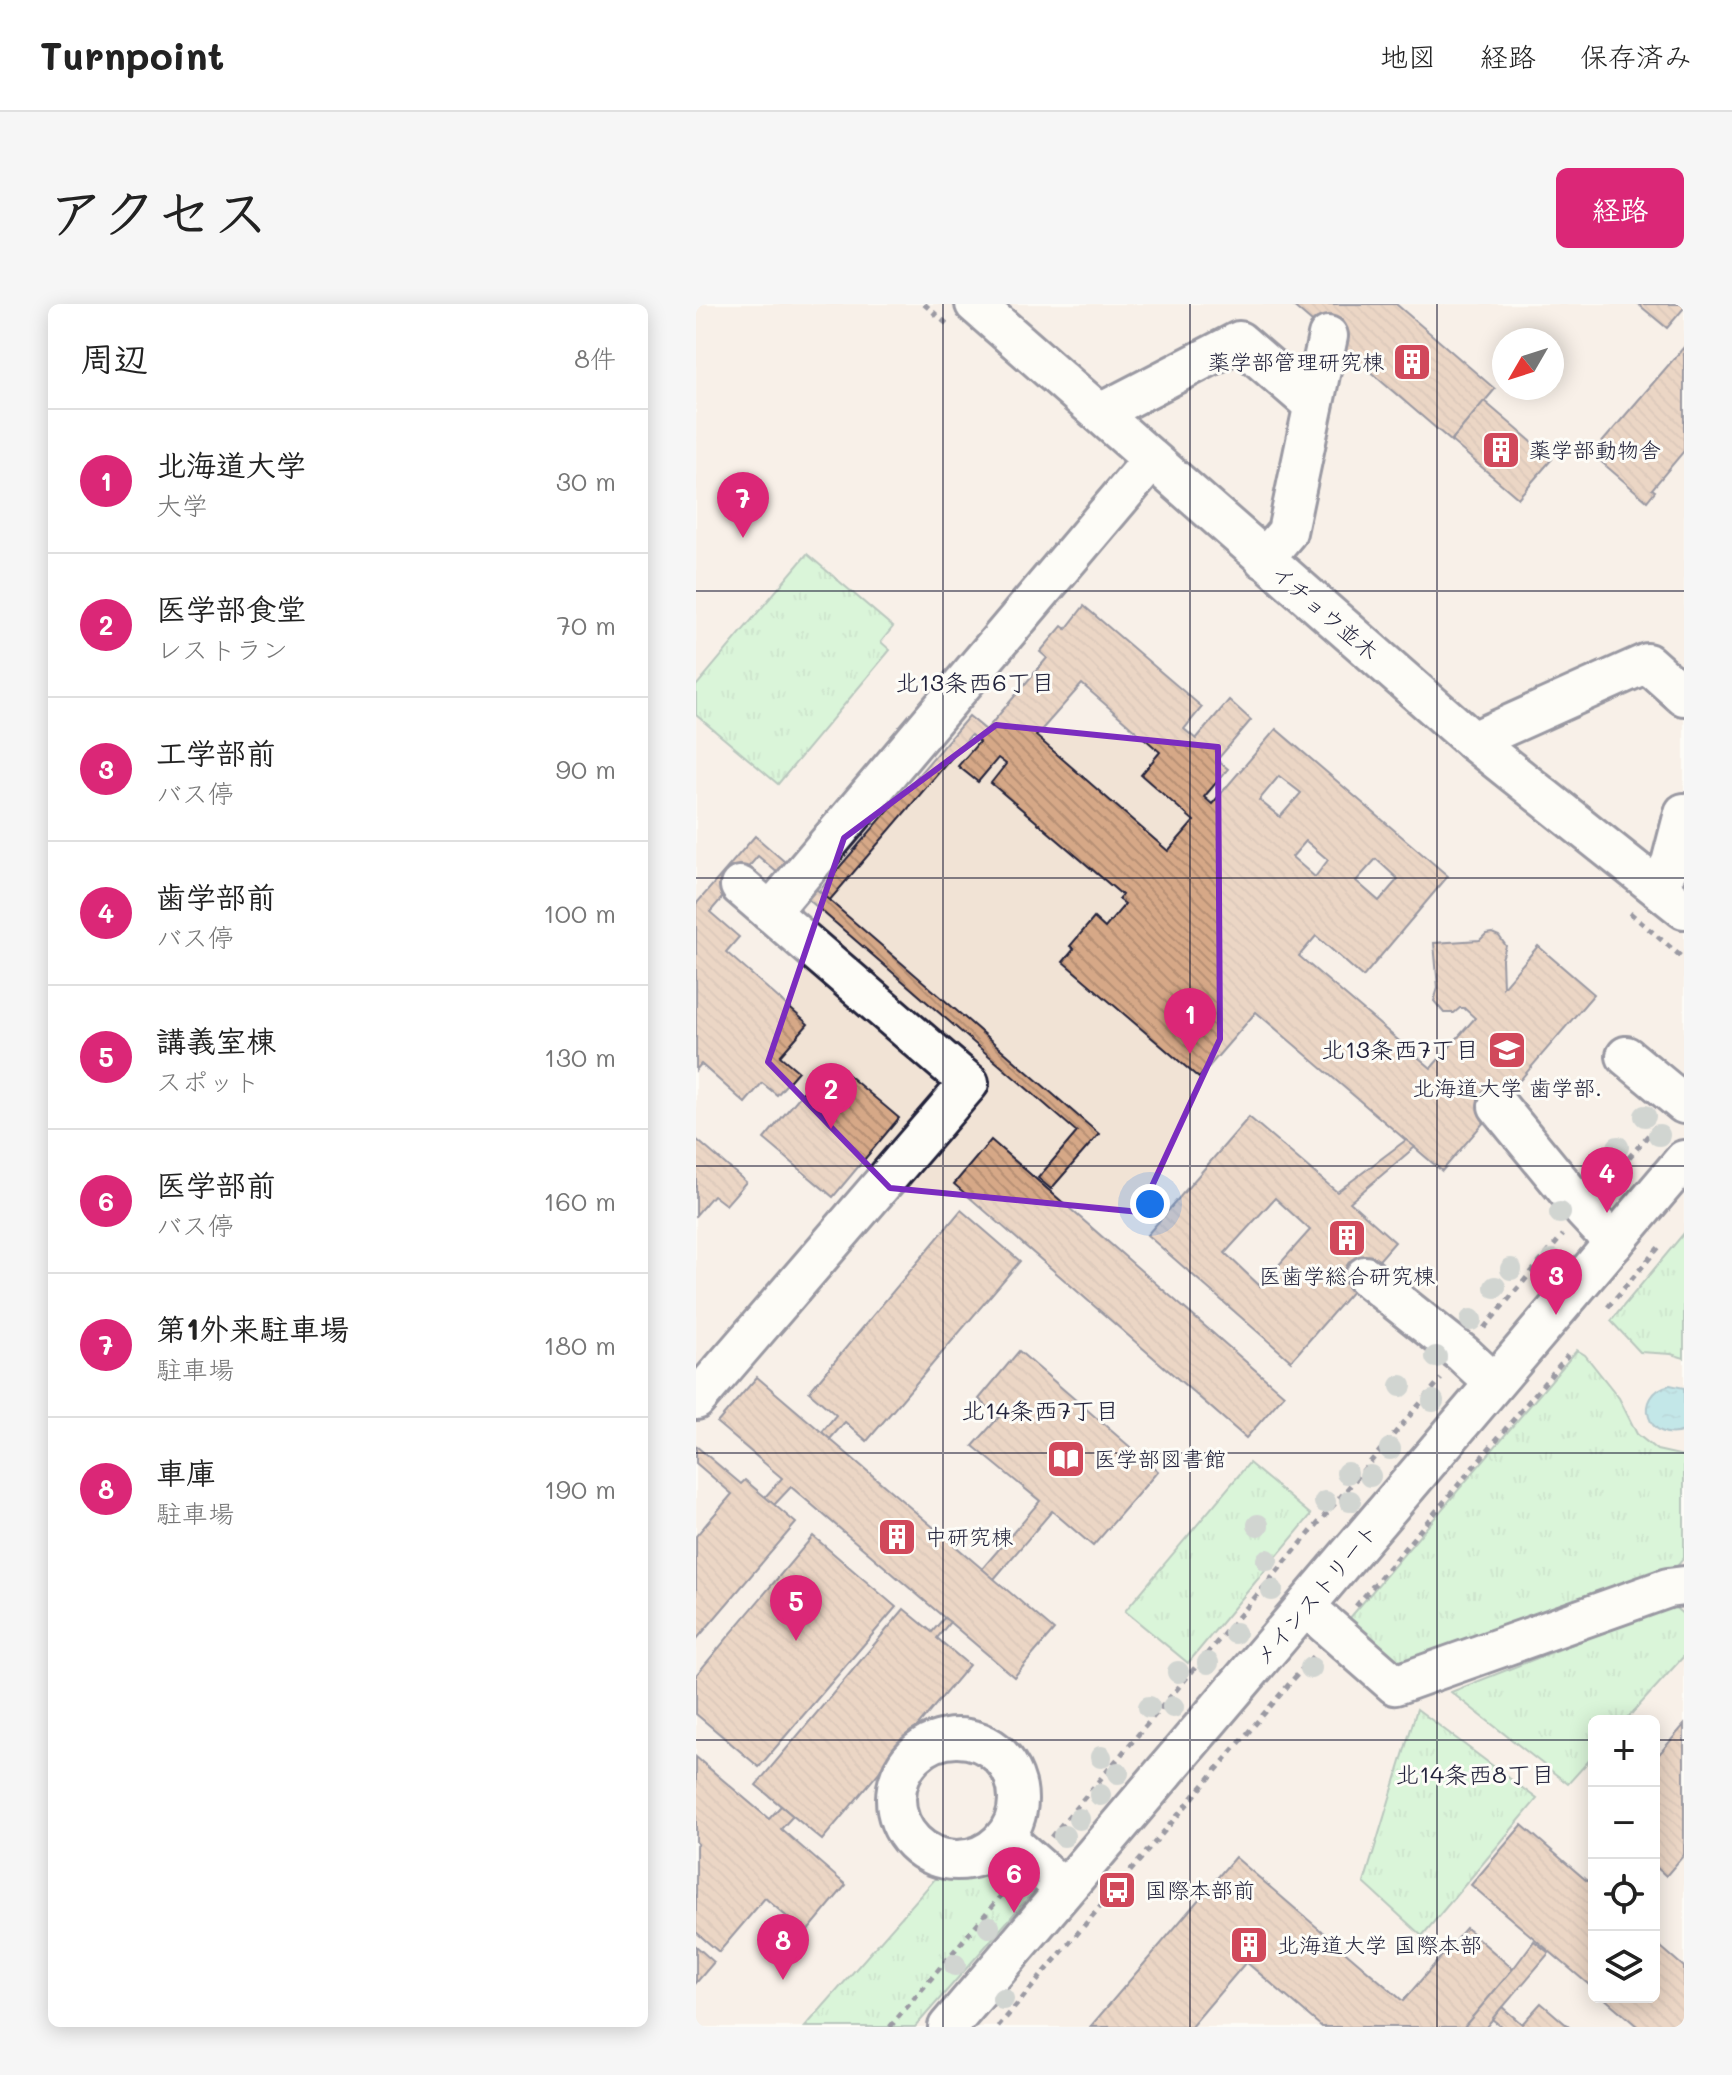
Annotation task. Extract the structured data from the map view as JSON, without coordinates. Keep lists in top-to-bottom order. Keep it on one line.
{"streets":{"lane":["イチョウ並木","メインストリート"]},"districts":["北13条西6丁目","北13条西7丁目","北14条西7丁目","北14条西8丁目"],"places":{"building":["薬学部管理研究棟","薬学部動物舎","医歯学総合研究棟","中研究棟","北海道大学 国際本部"],"school or university":["北海道大学 歯学部."],"library":["医学部図書館"],"bus stop":["国際本部前"]},"north":"bottom left","page":{"header":"Turnpoint","nav":["地図","経路","保存済み"],"title":"アクセス","buttons":"経路","heading":["周辺","8件"],"list":[{"mark":"1","name":"北海道大学","note":"大学","value":"30 m"},{"mark":"2","name":"医学部食堂","note":"レストラン","value":"70 m"},{"mark":"3","name":"工学部前","note":"バス停","value":"90 m"},{"mark":"4","name":"歯学部前","note":"バス停","value":"100 m"},{"mark":"5","name":"講義室棟","note":"スポット","value":"130 m"},{"mark":"6","name":"医学部前","note":"バス停","value":"160 m"},{"mark":"7","name":"第1外来駐車場","note":"駐車場","value":"180 m"},{"mark":"8","name":"車庫","note":"駐車場","value":"190 m"}],"pins":["7","1","2","4","3","5","6","8"],"map_buttons":["+","−"]}}
